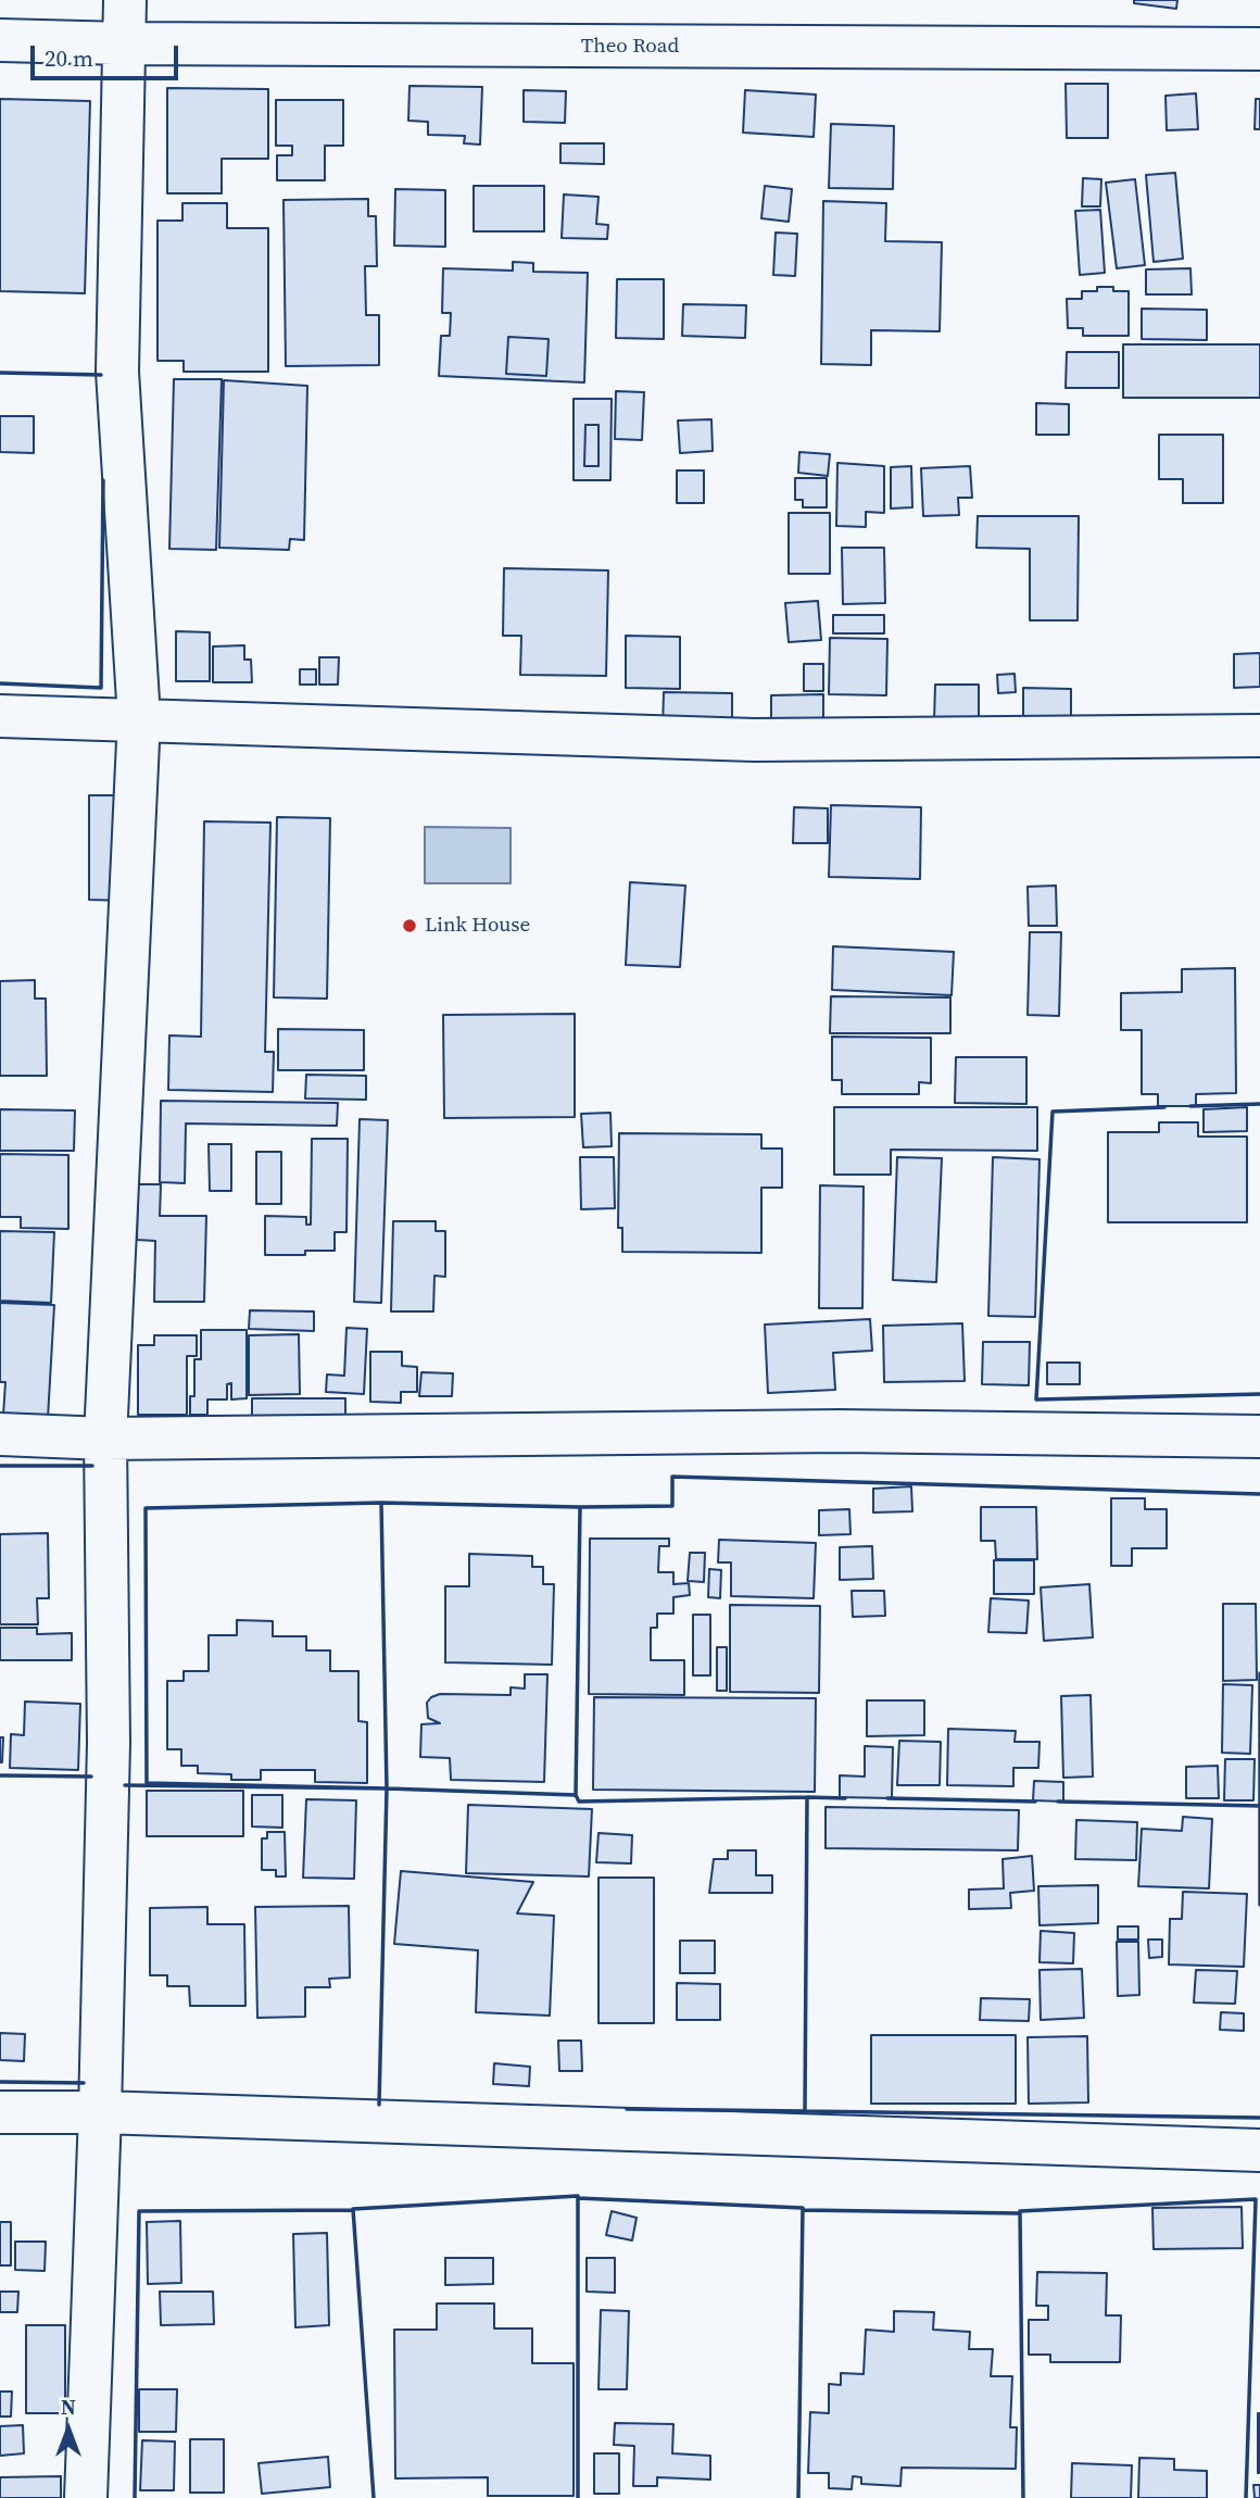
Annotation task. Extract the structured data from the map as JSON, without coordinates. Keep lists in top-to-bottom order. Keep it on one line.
{"streets":{"street":["Theo Road"]},"places":["Link House"],"scale_bar":"20 m","north":"top"}
